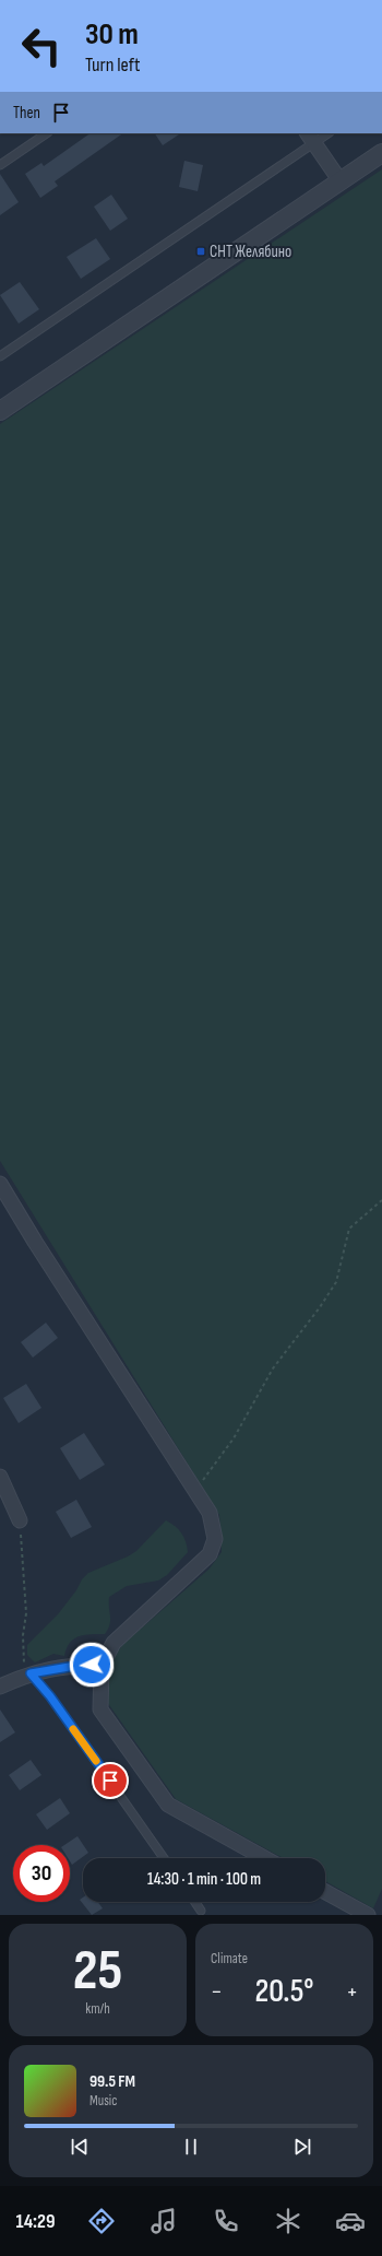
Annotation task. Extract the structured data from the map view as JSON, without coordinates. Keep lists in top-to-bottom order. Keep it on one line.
{"places":{"transit":["СНТ Желябино"]},"page":{"turn":["30 m","Turn left"],"then":"Then","limit":"30","trip":"14:30 · 1 min · 100 m","tile":[["25","km/h"],"Climate"],"heat":["−","20.5°","+"],"song":["99.5 FM","Music"],"tabs":"14:29"}}
